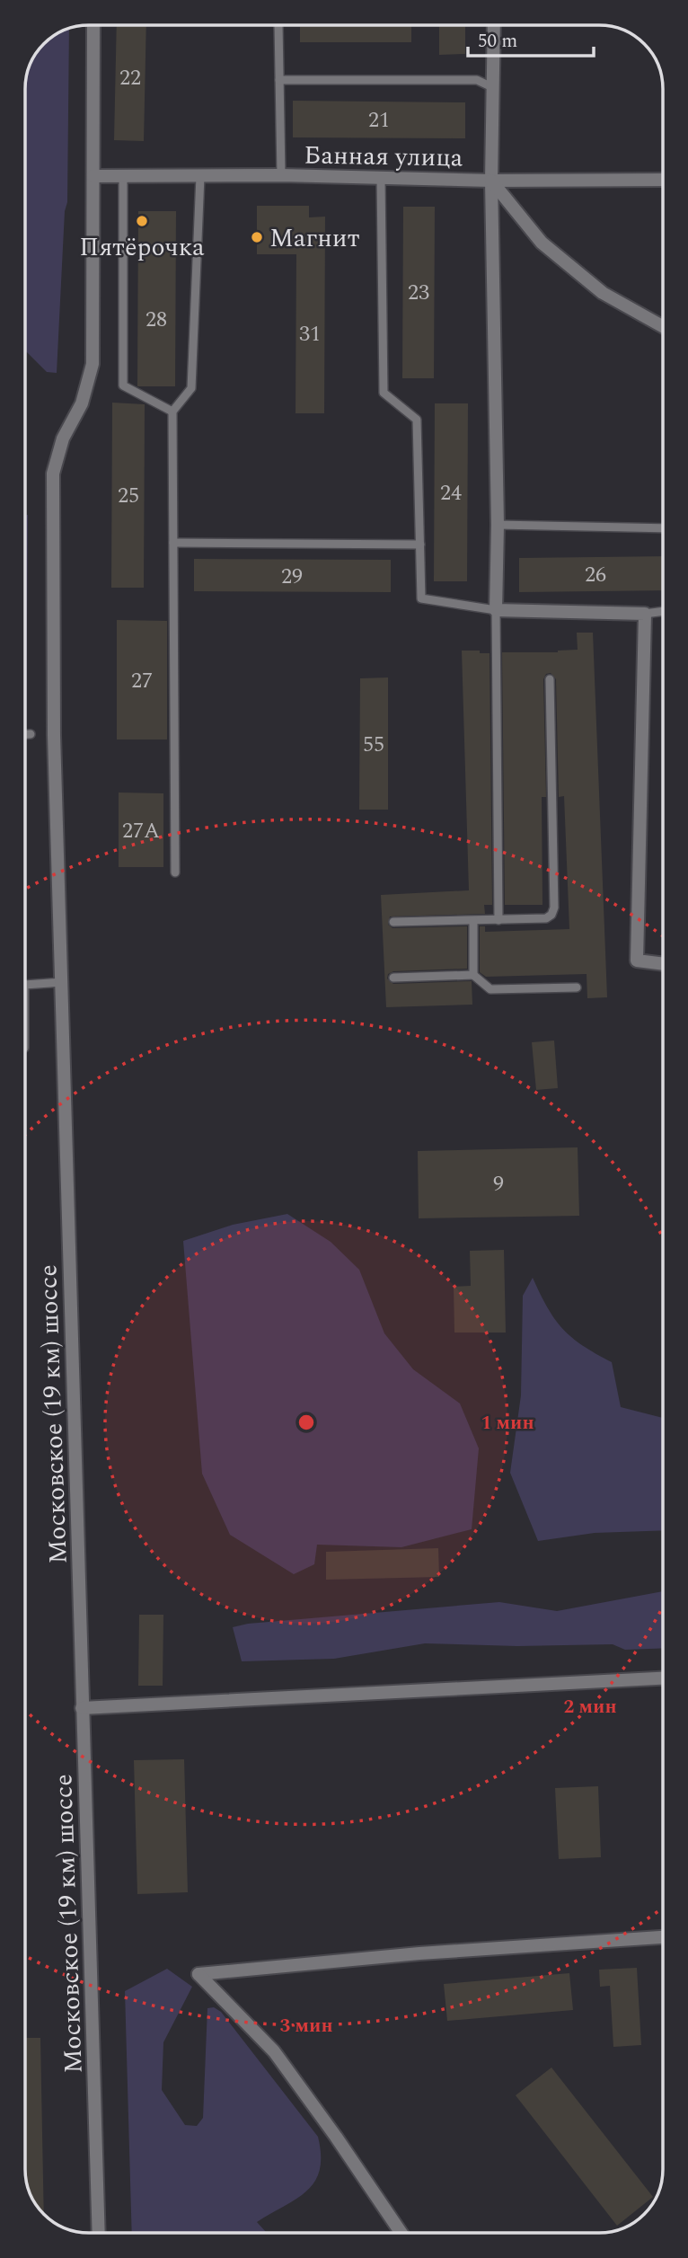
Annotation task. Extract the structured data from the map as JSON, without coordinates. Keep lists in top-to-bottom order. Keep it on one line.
{"streets":{"street":["Банная улица","Московское (19 км) шоссе"]},"crossings":[["Банная улица","Московское (19 км) шоссе"]],"places":["Пятёрочка","Магнит"],"house_numbers":["22","21","23","28","31","24","25","26","29","27","55","27А","9"],"scale_bar":"50 m","rings":["1 мин","2 мин","3 мин"]}
